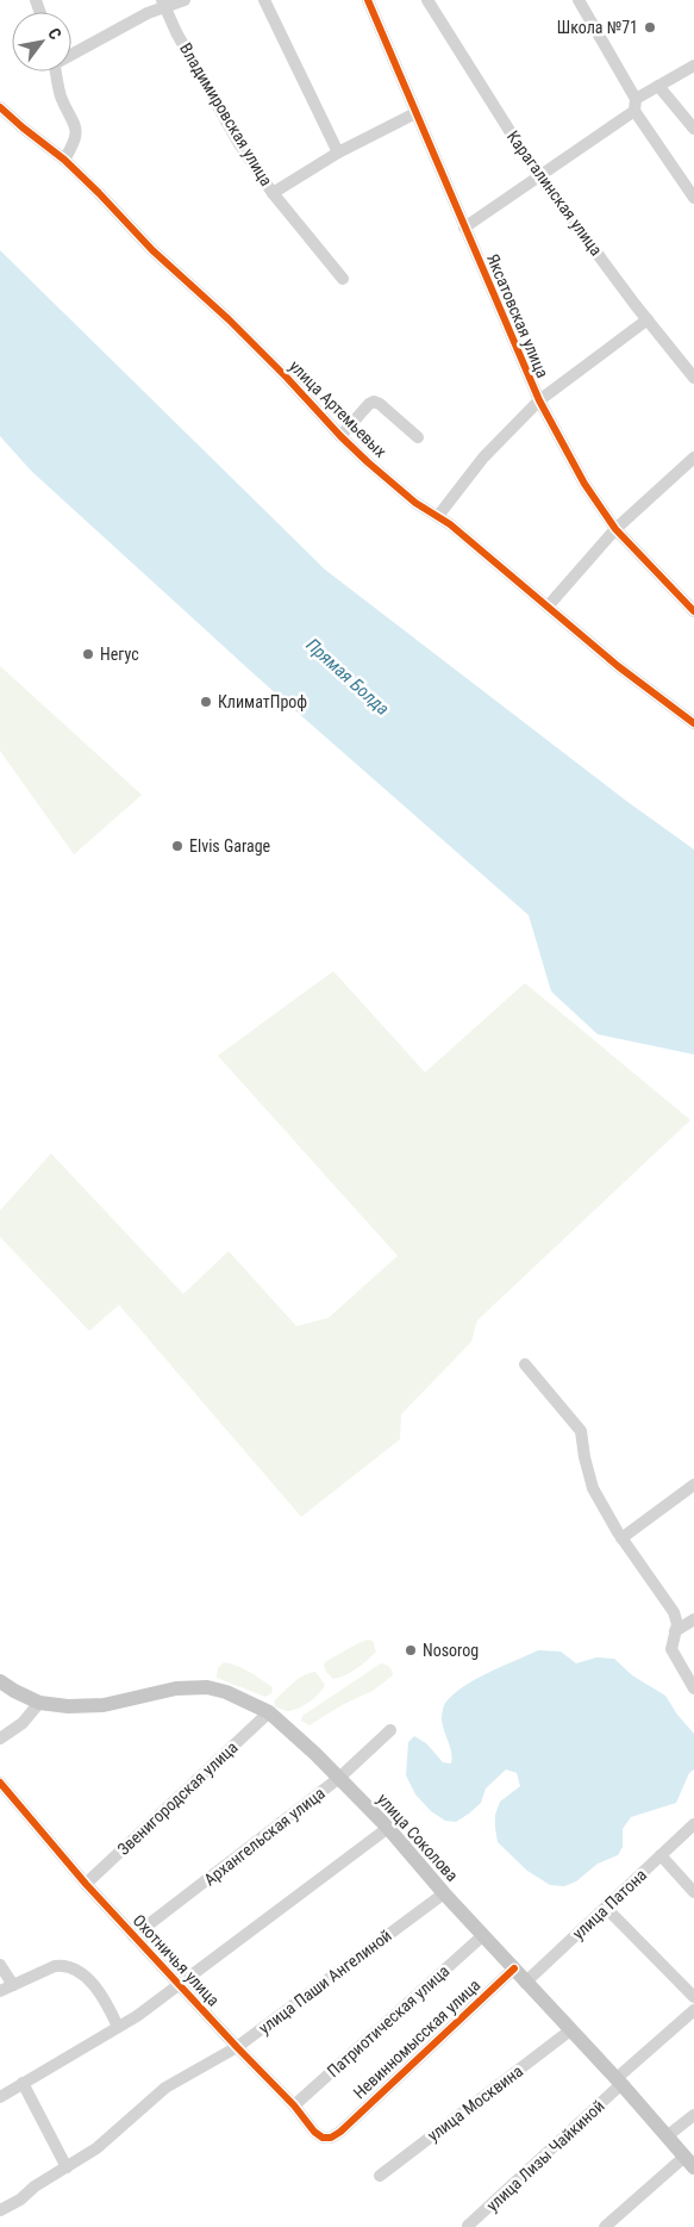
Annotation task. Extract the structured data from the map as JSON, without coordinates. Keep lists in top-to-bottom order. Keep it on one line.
{"streets":{"main road":["улица Соколова"],"street":["Владимировская улица","Карагалинская улица","Яксатовская улица","улица Артемьевых","Звенигородская улица","Архангельская улица","улица Патона","Охотничья улица","улица Паши Ангелиной","Патриотическая улица","Невинномысская улица","улица Москвина","улица Лизы Чайкиной"]},"crossings":[["Звенигородская улица","улица Соколова"],["Звенигородская улица","Охотничья улица"],["Архангельская улица","улица Соколова"],["Архангельская улица","Охотничья улица"],["улица Соколова","улица Патона"],["улица Соколова","улица Паши Ангелиной"],["улица Соколова","Патриотическая улица"],["улица Соколова","Невинномысская улица"],["улица Соколова","улица Москвина"],["улица Соколова","улица Лизы Чайкиной"],["Охотничья улица","улица Паши Ангелиной"],["Охотничья улица","Патриотическая улица"],["Охотничья улица","Невинномысская улица"]],"water":["Прямая Болда"],"places":["Школа №71","Негус","КлиматПроф","Elvis Garage","Nosorog"],"north":"top right"}
